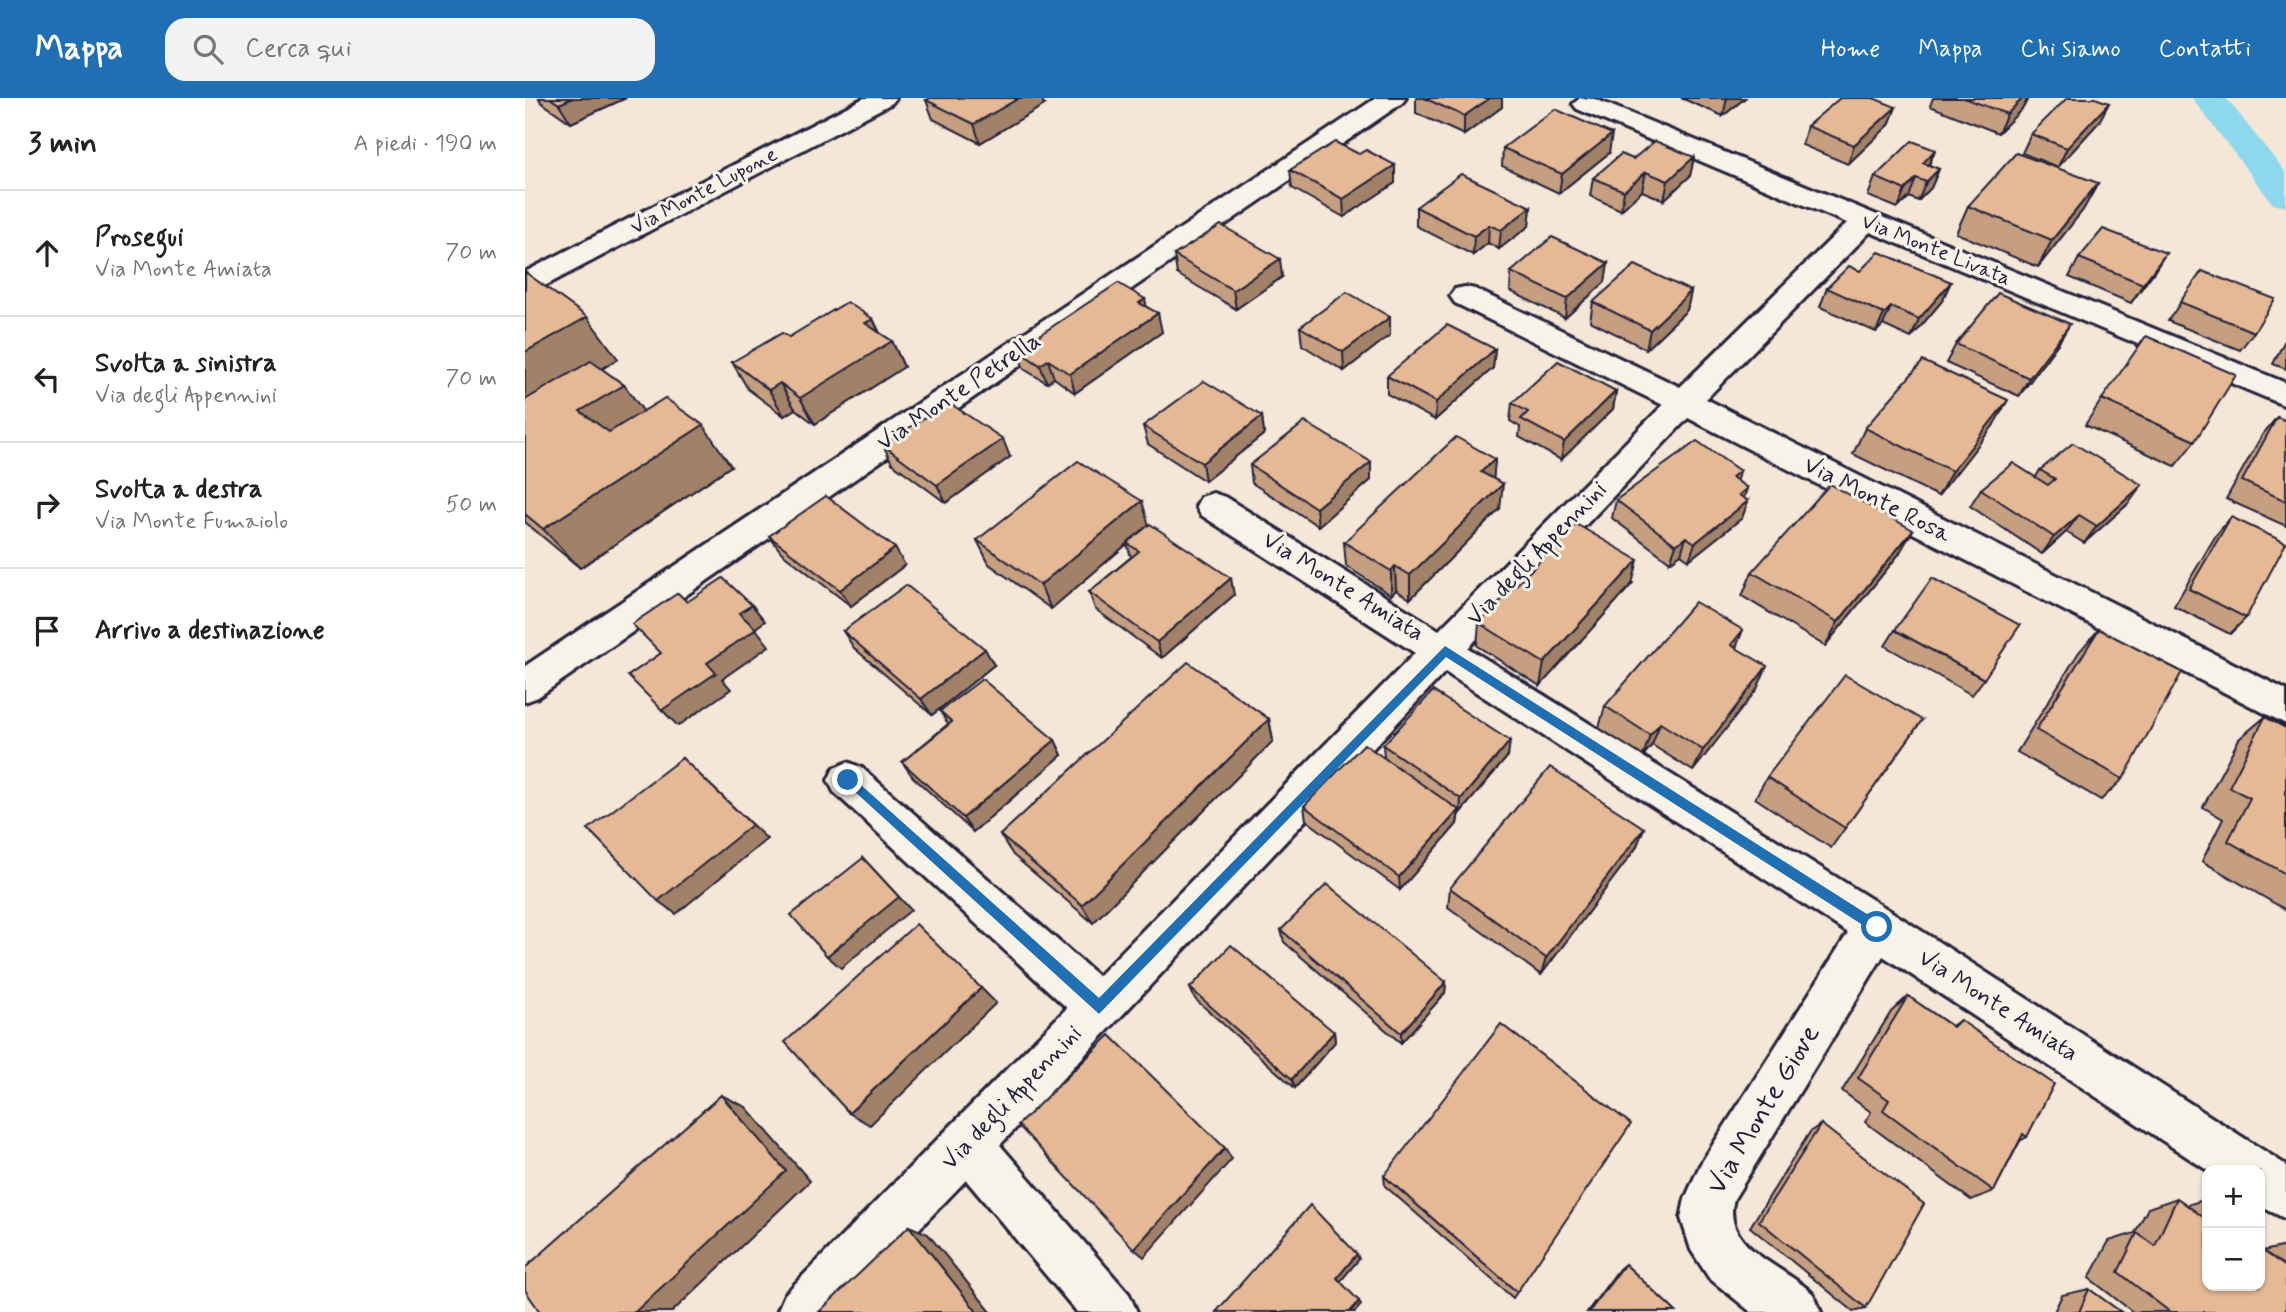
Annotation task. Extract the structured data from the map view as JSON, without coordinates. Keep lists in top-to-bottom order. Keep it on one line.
{"streets":{"street":["Via Monte Lupone","Via Monte Livata","Via Monte Petrella","Via Monte Rosa","Via degli Appennini","Via Monte Amiata","Via Monte Giove"]},"crossings":[["Via Monte Livata","Via degli Appennini"],["Via Monte Rosa","Via degli Appennini"],["Via degli Appennini","Via Monte Amiata"],["Via Monte Amiata","Via Monte Giove"]],"page":{"header":"Mappa","search":"Cerca qui","nav":["Home","Mappa","Chi siamo","Contatti"],"heading":["3 min","A piedi · 190 m"],"list":[["Prosegui","Via Monte Amiata","70 m"],["Svolta a sinistra","Via degli Appennini","70 m"],["Svolta a destra","Via Monte Fumaiolo","50 m"],"Arrivo a destinazione"],"map_buttons":["+","−"]}}
